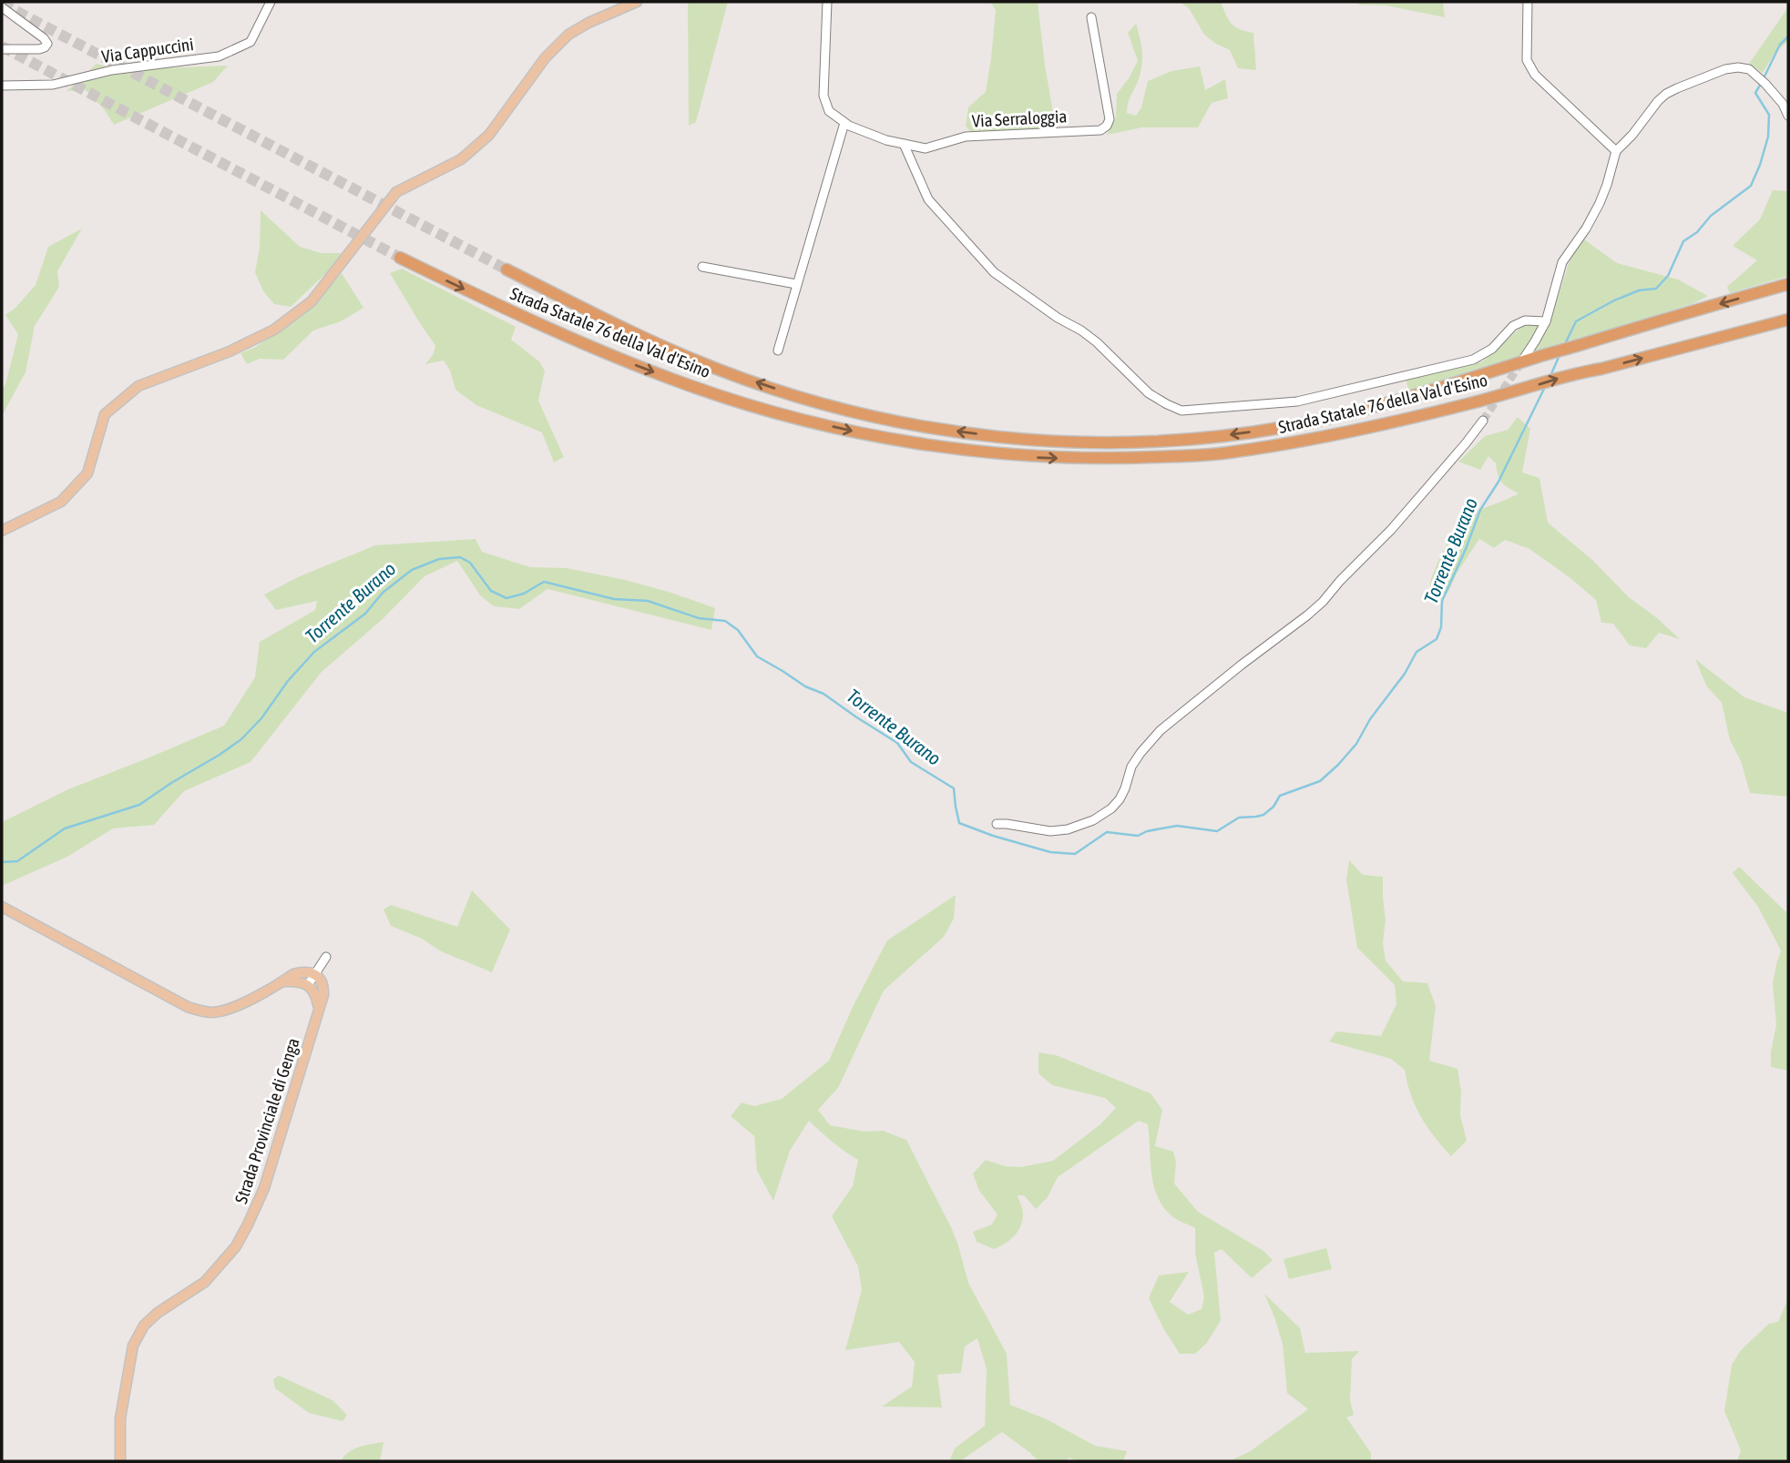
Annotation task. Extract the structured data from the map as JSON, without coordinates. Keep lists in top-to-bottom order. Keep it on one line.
{"streets":{"highway":["Strada Statale 76 della Val d'Esino"],"main road":["Strada Provinciale di Genga"],"street":["Via Cappuccini","Via Serraloggia"]},"water":["Torrente Burano"]}
